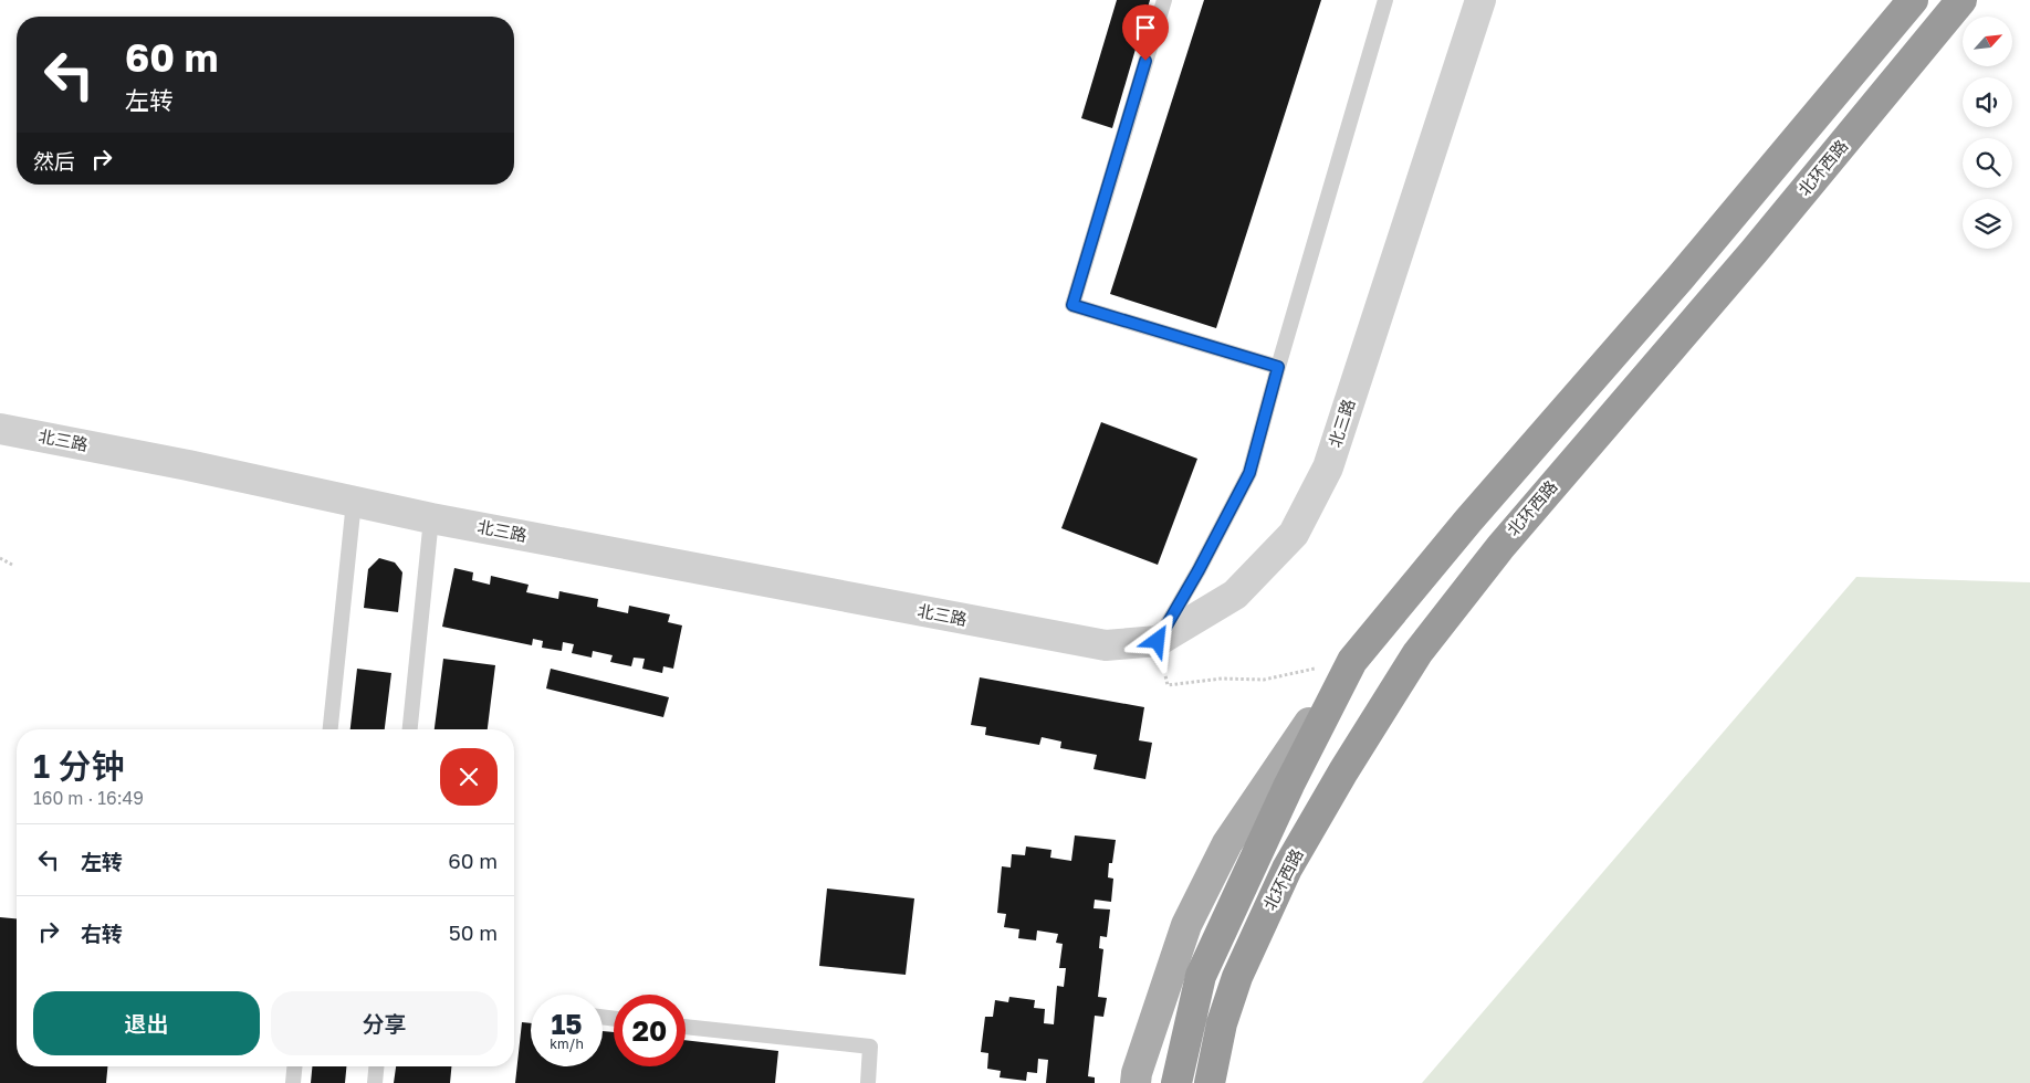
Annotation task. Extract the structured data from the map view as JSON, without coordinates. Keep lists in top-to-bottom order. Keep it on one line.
{"streets":{"highway":["北环西路"],"street":["北三路"]},"north":"top right","page":{"turn":["60 m","左转"],"then":"然后","heading":["1 分钟","160 m · 16:49"],"list":[{"name":"左转","value":"60 m"},{"name":"右转","value":"50 m"}],"buttons":["退出","分享"],"speed":"15 km/h","limit":"20"}}
